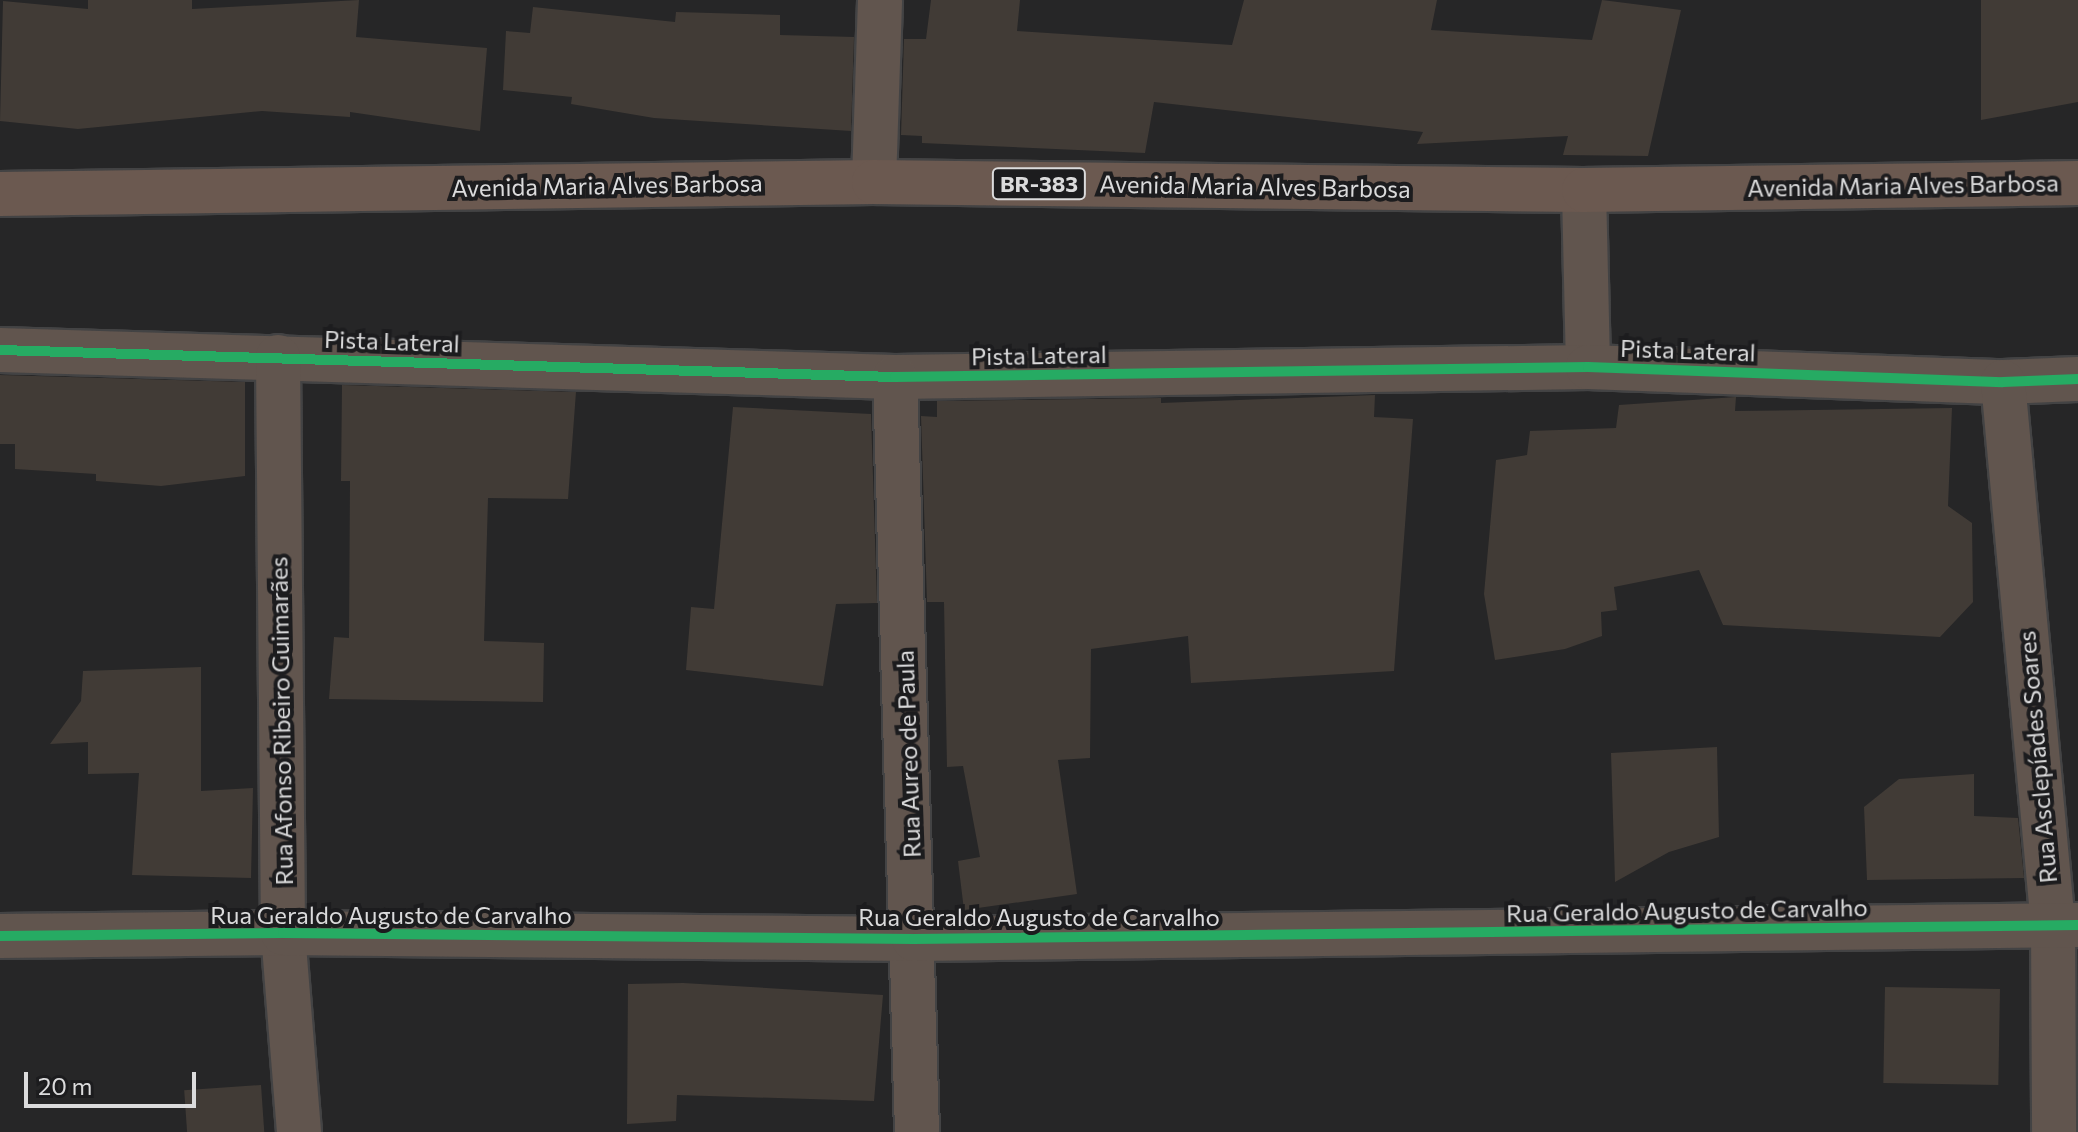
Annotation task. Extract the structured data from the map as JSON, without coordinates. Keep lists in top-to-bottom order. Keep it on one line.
{"streets":{"highway":["BR-383","Avenida Maria Alves Barbosa"],"street":["Pista Lateral","Rua Afonso Ribeiro Guimarães","Rua Aureo de Paula","Rua Asclepíades Soares","Rua Geraldo Augusto de Carvalho"]},"crossings":[["Pista Lateral","Rua Afonso Ribeiro Guimarães"],["Pista Lateral","Rua Aureo de Paula"],["Pista Lateral","Rua Asclepíades Soares"],["Rua Afonso Ribeiro Guimarães","Rua Geraldo Augusto de Carvalho"],["Rua Aureo de Paula","Rua Geraldo Augusto de Carvalho"],["Rua Asclepíades Soares","Rua Geraldo Augusto de Carvalho"]],"scale_bar":"20 m"}
